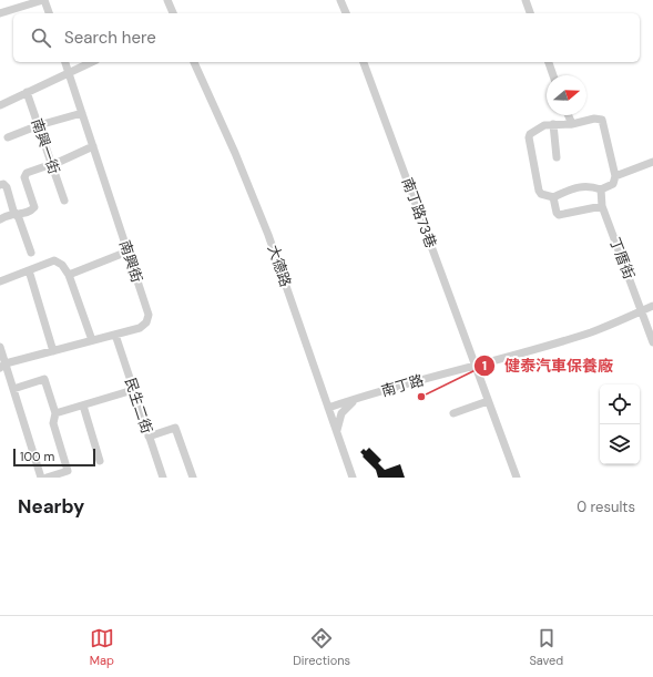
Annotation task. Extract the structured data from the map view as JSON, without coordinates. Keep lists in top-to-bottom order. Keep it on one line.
{"streets":{"street":["南興一街","南丁路73巷","丁厝街","南興街","大德路","南丁路","民生二街"]},"crossings":[["南丁路73巷","南丁路"],["丁厝街","南丁路"],["南興街","民生二街"],["大德路","南丁路"]],"places":["健泰汽車保養廠"],"scale_bar":"100 m","north":"right","page":{"search":"Search here","scale":"100 m","heading":["Nearby","0 results"],"nav":["Map","Directions","Saved"]}}
